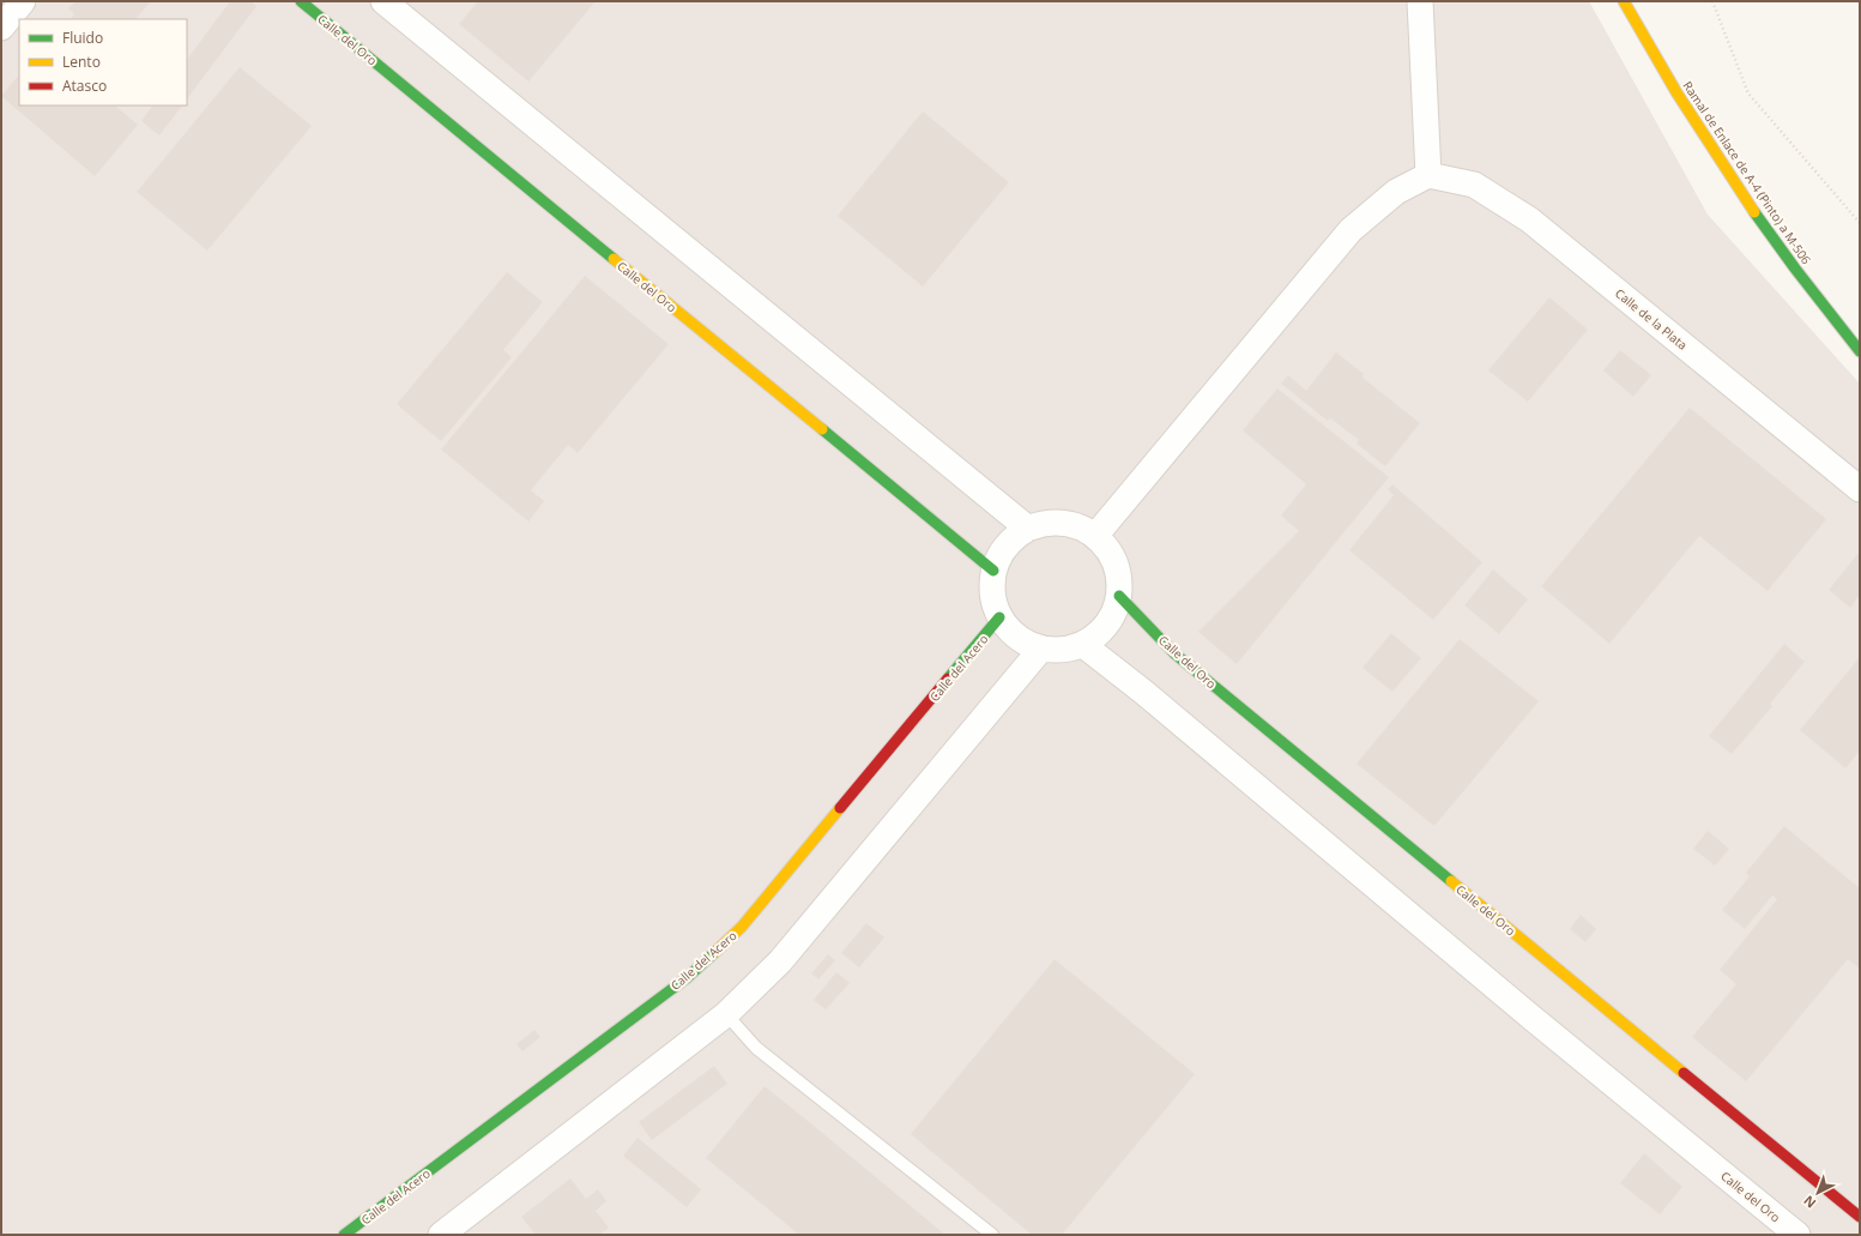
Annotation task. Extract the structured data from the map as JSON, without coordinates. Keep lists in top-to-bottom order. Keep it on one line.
{"streets":{"street":["Calle del Oro","Ramal de Enlace de A-4 (Pinto) a M-506","Calle de la Plata","Calle del Acero"]},"crossings":[["Calle del Oro","Calle del Acero"]],"legend":["Fluido","Lento","Atasco"],"north":"bottom left"}
